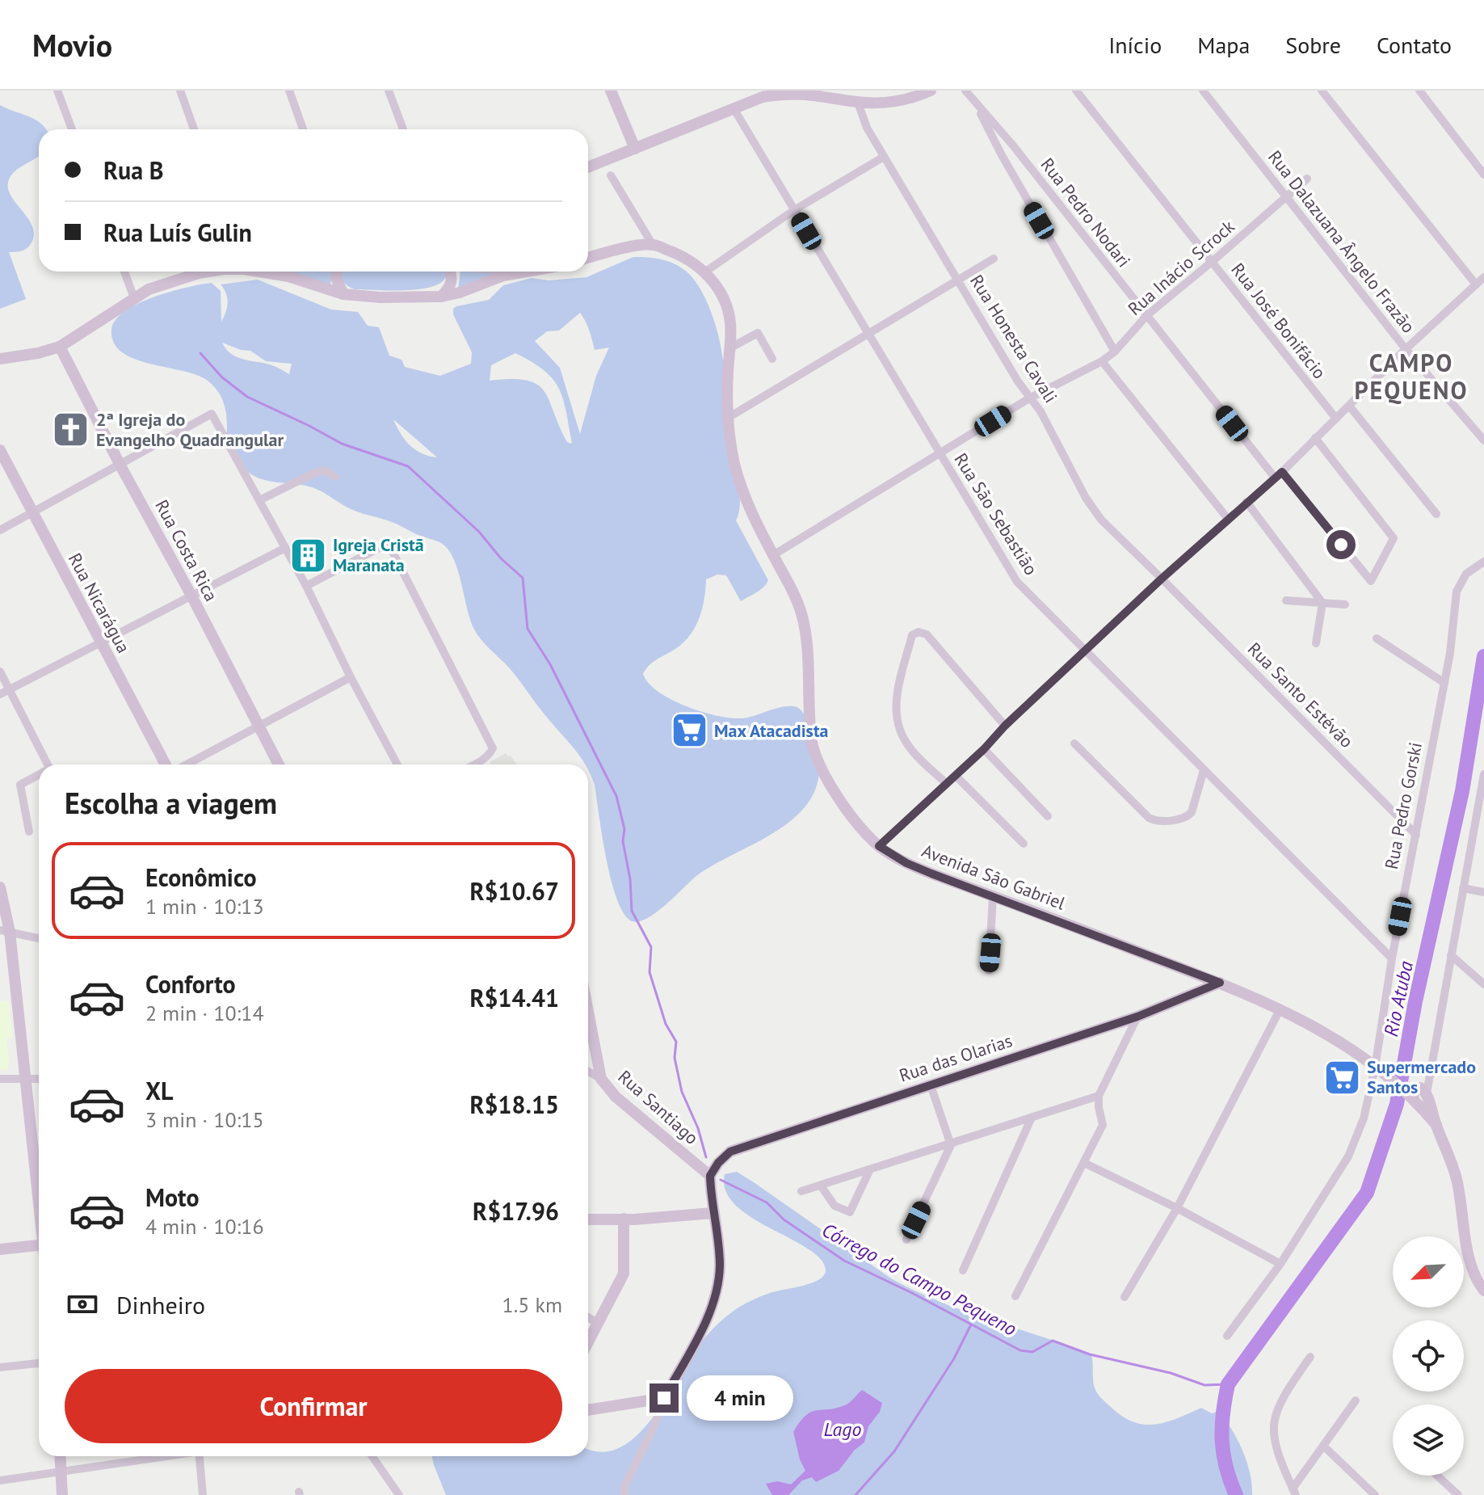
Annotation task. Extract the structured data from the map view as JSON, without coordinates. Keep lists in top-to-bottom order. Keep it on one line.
{"streets":{"main road":["Rua Costa Rica","Rua Nicarágua","Avenida São Gabriel","Rua das Olarias","Rua Santiago"],"street":["Rua Pedro Nodari","Rua Dalazuana Ângelo Frazão","Rua Inácio Scrock","Rua José Bonifácio","Rua Honesta Cavali","Rua São Sebastião","Rua Santo Estévão","Rua Pedro Gorski"]},"crossings":[["Rua Pedro Nodari","Rua Inácio Scrock"],["Rua Dalazuana Ângelo Frazão","Rua Inácio Scrock"],["Rua Inácio Scrock","Rua José Bonifácio"],["Rua Inácio Scrock","Rua Honesta Cavali"],["Rua Inácio Scrock","Rua São Sebastião"],["Rua Inácio Scrock","Avenida São Gabriel"],["Rua Honesta Cavali","Rua Santo Estévão"],["Rua São Sebastião","Rua Pedro Gorski"],["Rua Santo Estévão","Rua Pedro Gorski"],["Rua Pedro Gorski","Avenida São Gabriel"],["Avenida São Gabriel","Rua das Olarias"],["Rua das Olarias","Rua Santiago"]],"districts":["CAMPO PEQUENO"],"water":["Rio Atuba","Córrego do Campo Pequeno","Lago"],"places":{"church":["2ª Igreja do Evangelho Quadrangular"],"building":["Igreja Cristã Maranata"],"supermarket":["Max Atacadista","Supermercado Santos"]},"north":"bottom left","page":{"header":"Movio","nav":["Início","Mapa","Sobre","Contato"],"banner":["Rua B","Rua Luís Gulin"],"heading":"Escolha a viagem","list":[{"name":"Econômico","note":"1 min · 10:13","value":"R$10.67"},{"name":"Conforto","note":"2 min · 10:14","value":"R$14.41"},{"name":"XL","note":"3 min · 10:15","value":"R$18.15"},{"name":"Moto","note":"4 min · 10:16","value":"R$17.96"}],"pay":["Dinheiro","1.5 km"],"buttons":"Confirmar","bubble":"4 min"}}
